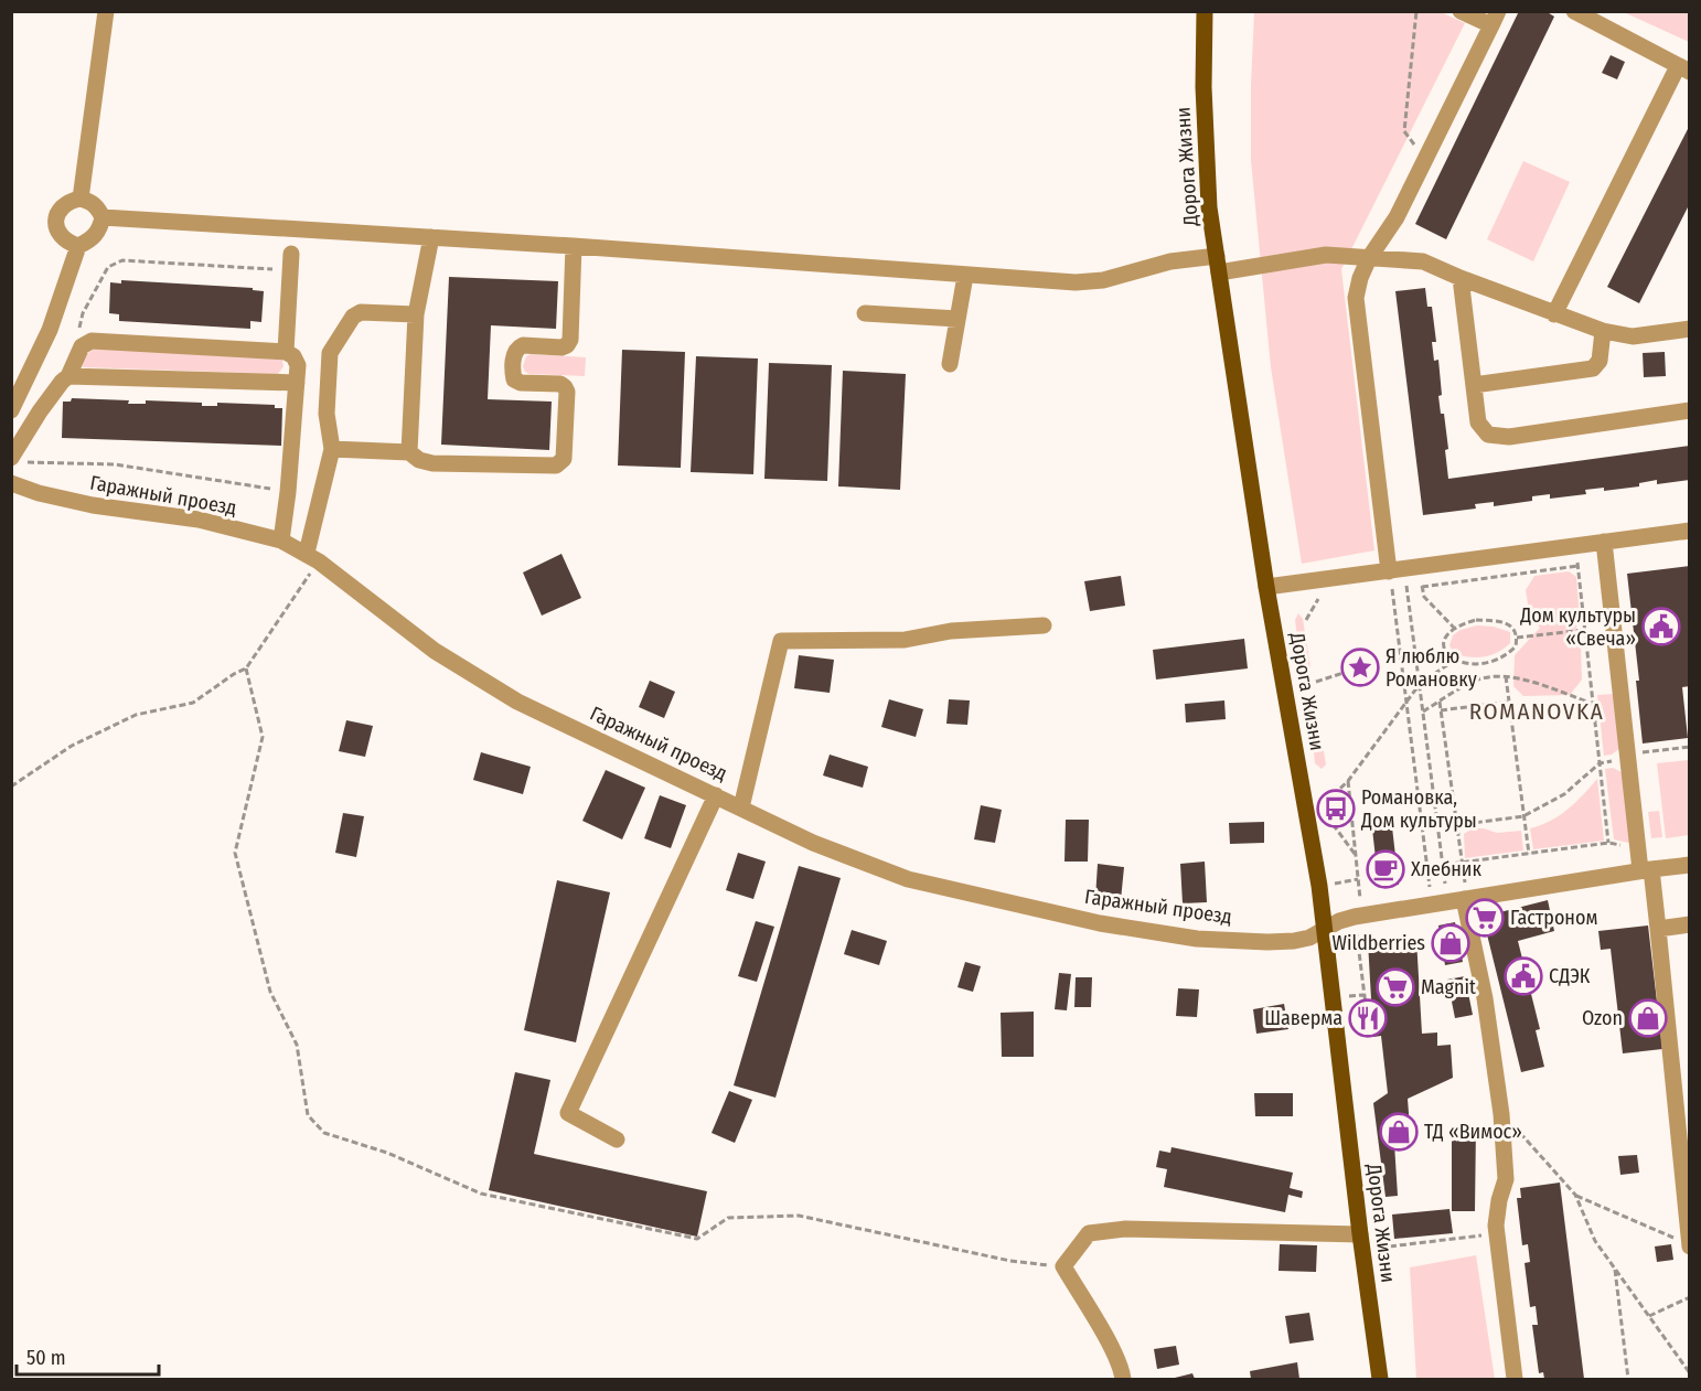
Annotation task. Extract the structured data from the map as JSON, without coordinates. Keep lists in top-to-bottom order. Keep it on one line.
{"streets":{"main road":["Дорога Жизни"],"street":["Гаражный проезд"]},"crossings":[["Дорога Жизни","Гаражный проезд"]],"districts":["ROMANOVKA"],"places":{"public building":["Дом культуры «Свеча»","СДЭК"],"place":["Я люблю Романовку"],"bus stop":["Романовка, Дом культуры"],"cafe":["Хлебник"],"supermarket":["Гастроном","Magnit"],"shop":["Wildberries","Ozon","ТД «Вимос»"],"restaurant":["Шаверма"]},"scale_bar":"50 m"}
